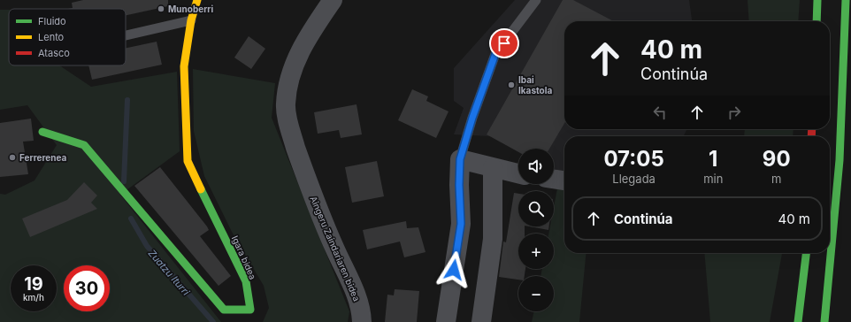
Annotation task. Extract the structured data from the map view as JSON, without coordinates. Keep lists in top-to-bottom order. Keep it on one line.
{"streets":{"main road":["Igara bidea"],"street":["Aingeru Zaindariaren bidea"]},"water":["Zuatzu Iturri"],"places":["Munoberri","Ibai Ikastola","Ferrerenea"],"legend":["Fluido","Lento","Atasco"],"page":{"turn":["40 m","Continúa"],"eta":["07:05","Llegada","1","min","90","m"],"map_buttons":["+","−"],"list":[{"name":"Continúa","value":"40 m"}],"speed":"19 km/h","limit":"30"}}
